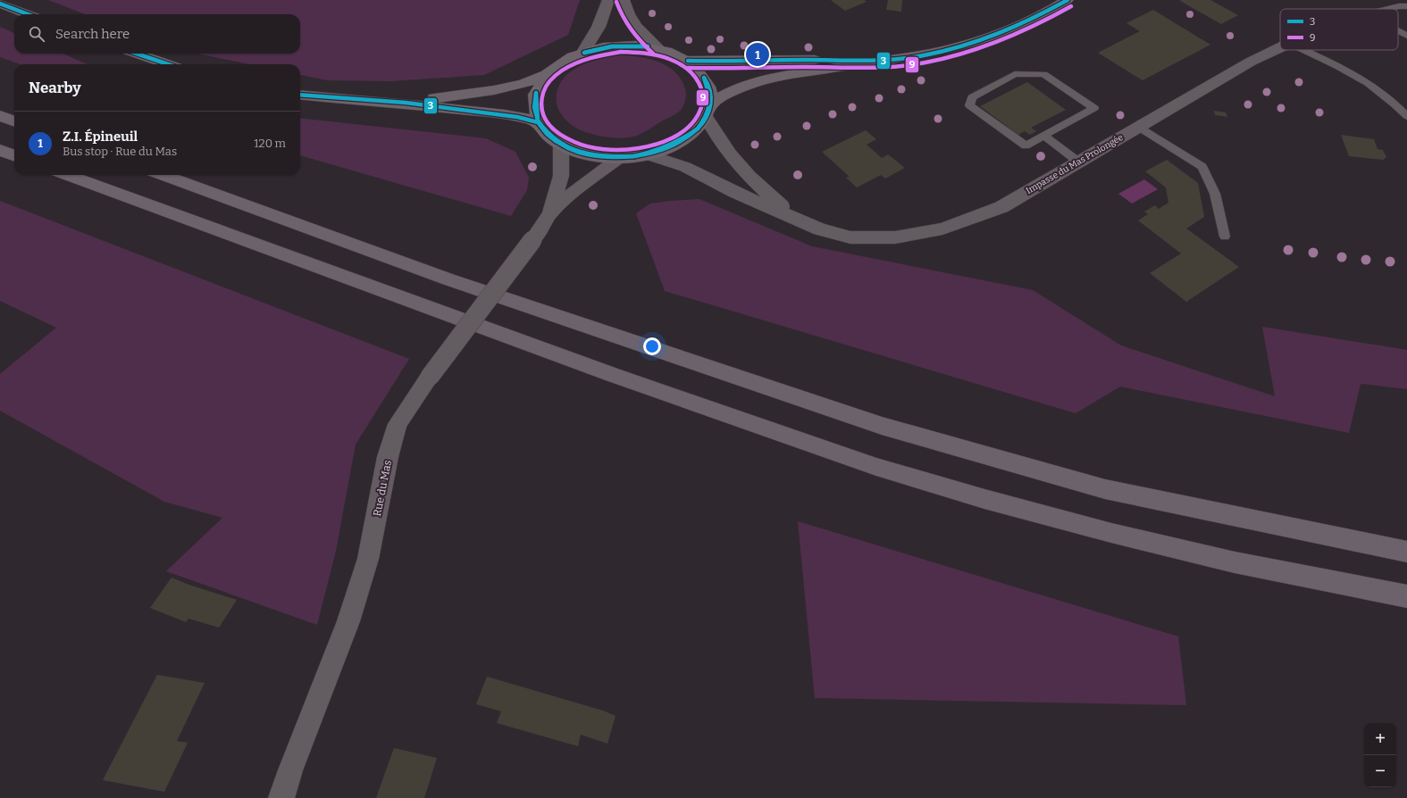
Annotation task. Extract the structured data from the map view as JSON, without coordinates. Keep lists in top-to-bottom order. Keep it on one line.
{"streets":{"street":["Impasse du Mas Prolongée","Rue du Mas"]},"lines":["transit line 3","transit line 9"],"legend":["3","9"],"page":{"search":"Search here","pins":"1","heading":"Nearby","list":[{"mark":"1","name":"Z.I. Épineuil","note":"Bus stop · Rue du Mas","value":"120 m"}],"map_buttons":["+","−"]}}
